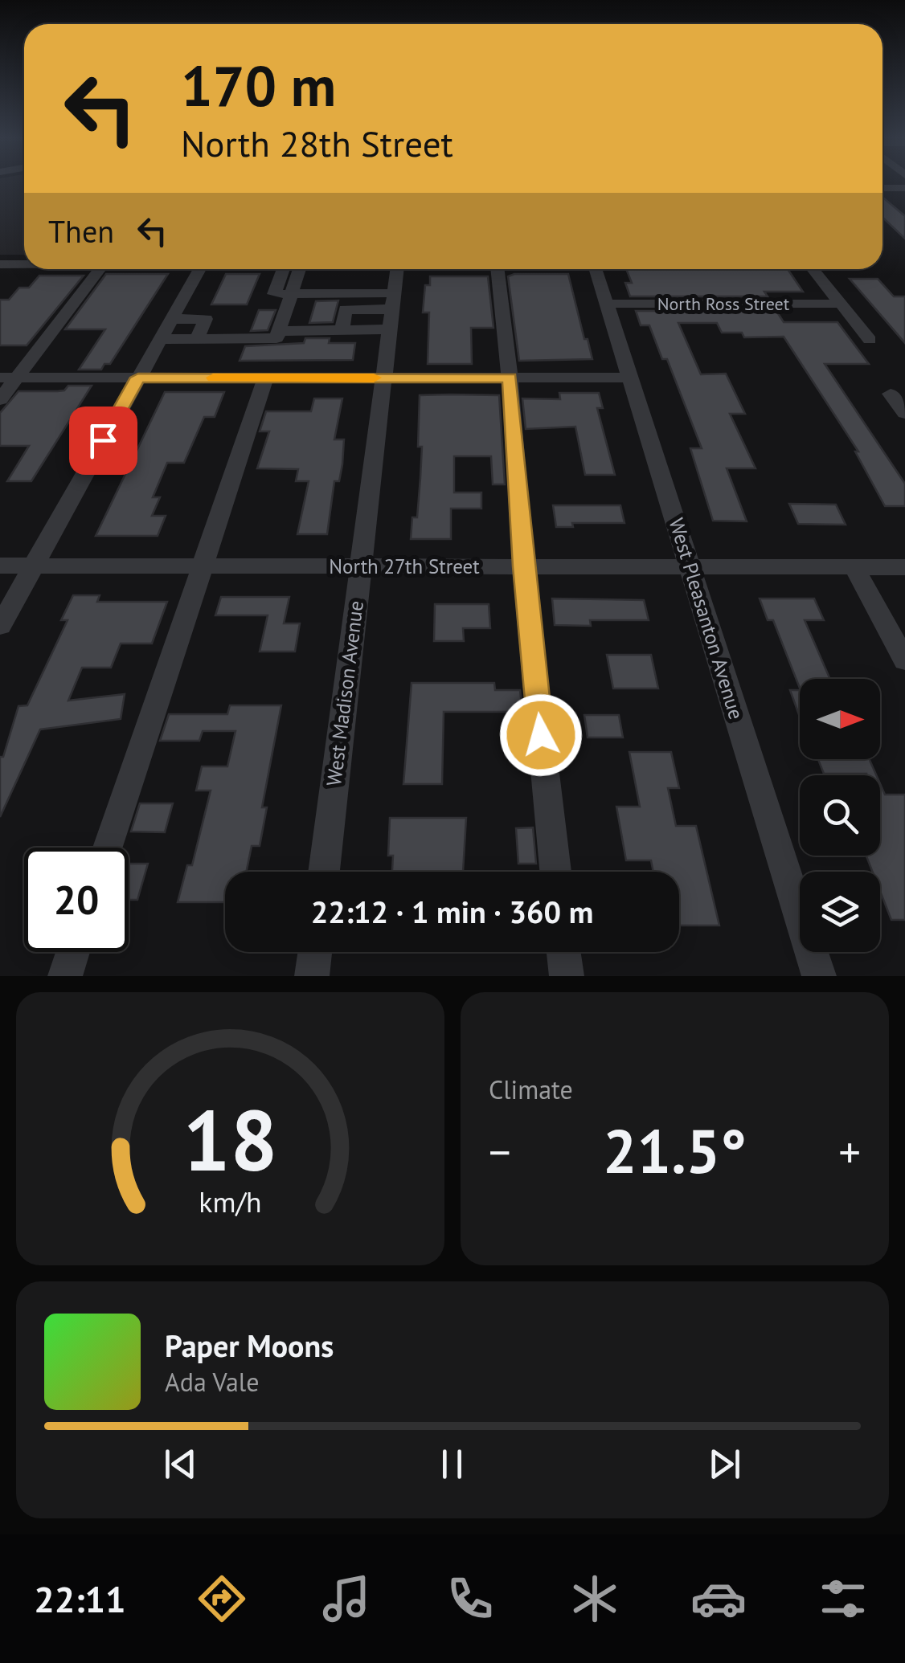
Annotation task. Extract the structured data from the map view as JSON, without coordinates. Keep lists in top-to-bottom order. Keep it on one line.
{"streets":{"street":["North Ross Street","North 27th Street","West Pleasanton Avenue","West Madison Avenue"]},"crossings":[["North Ross Street","West Pleasanton Avenue"],["North 27th Street","West Pleasanton Avenue"],["North 27th Street","West Madison Avenue"]],"north":"right","page":{"turn":["170 m","North 28th Street"],"then":"Then","limit":"20","trip":"22:12 · 1 min · 360 m","tile":"Climate","heat":["−","21.5°","+"],"song":["Paper Moons","Ada Vale"],"tabs":"22:11","gauge":["18","km/h"]}}
